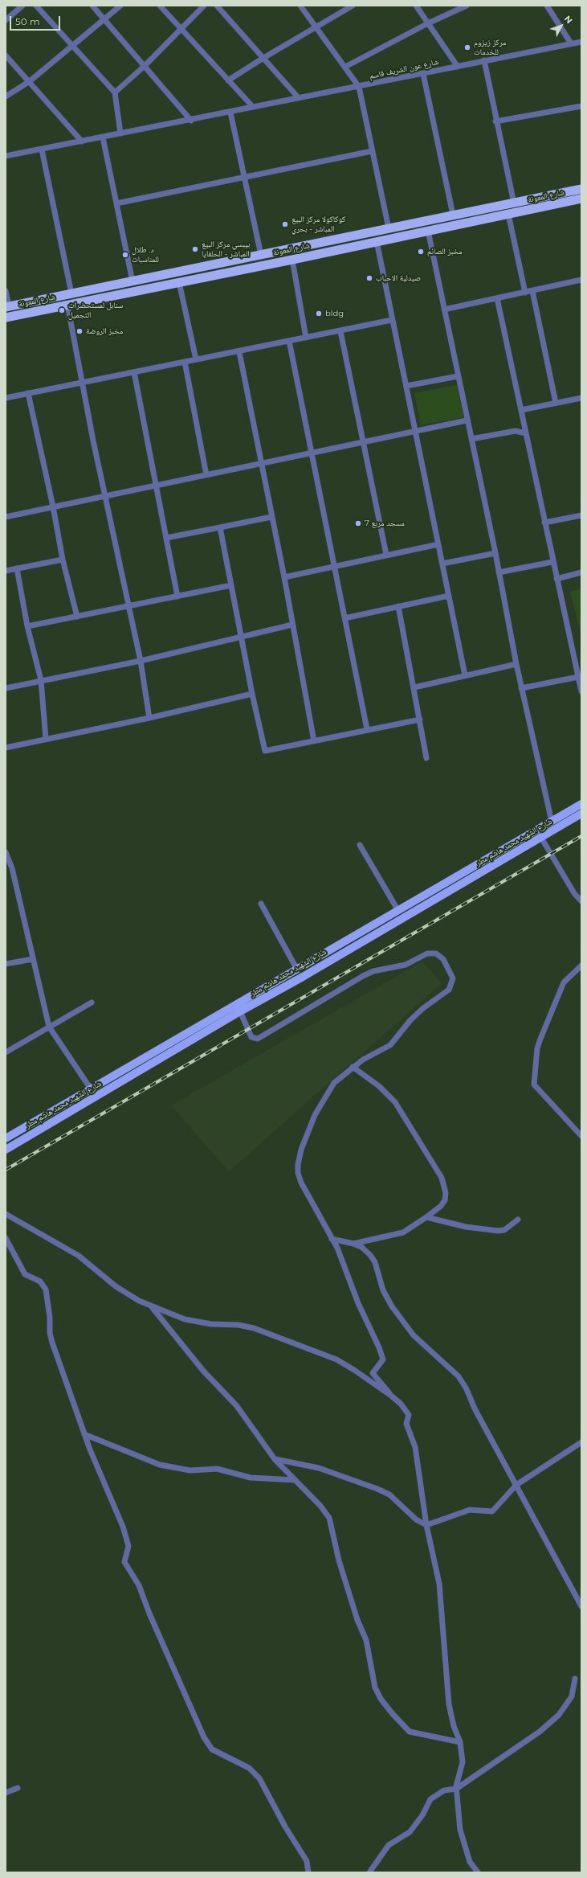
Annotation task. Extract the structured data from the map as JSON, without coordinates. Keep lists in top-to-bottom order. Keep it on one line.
{"streets":{"highway":["شارع المعونة"],"main road":["شارع الشهيد محمد هاشم مطر"],"street":["شارع عون الشريف قاسم"]},"places":["مركز زيزوم للخدمات","كوكاكولا مركز البيع المباشر - بحري","بيبسي مركز البيع المباشر - الحلفايا","مخبز الصائم","د. طلال للمناسبات","صيدلية الاحباب","سنابل لمستحضرات التجميل","bldg","مخبز الروضة","مسجد مربع 7"],"scale_bar":"50 m","north":"top right"}
